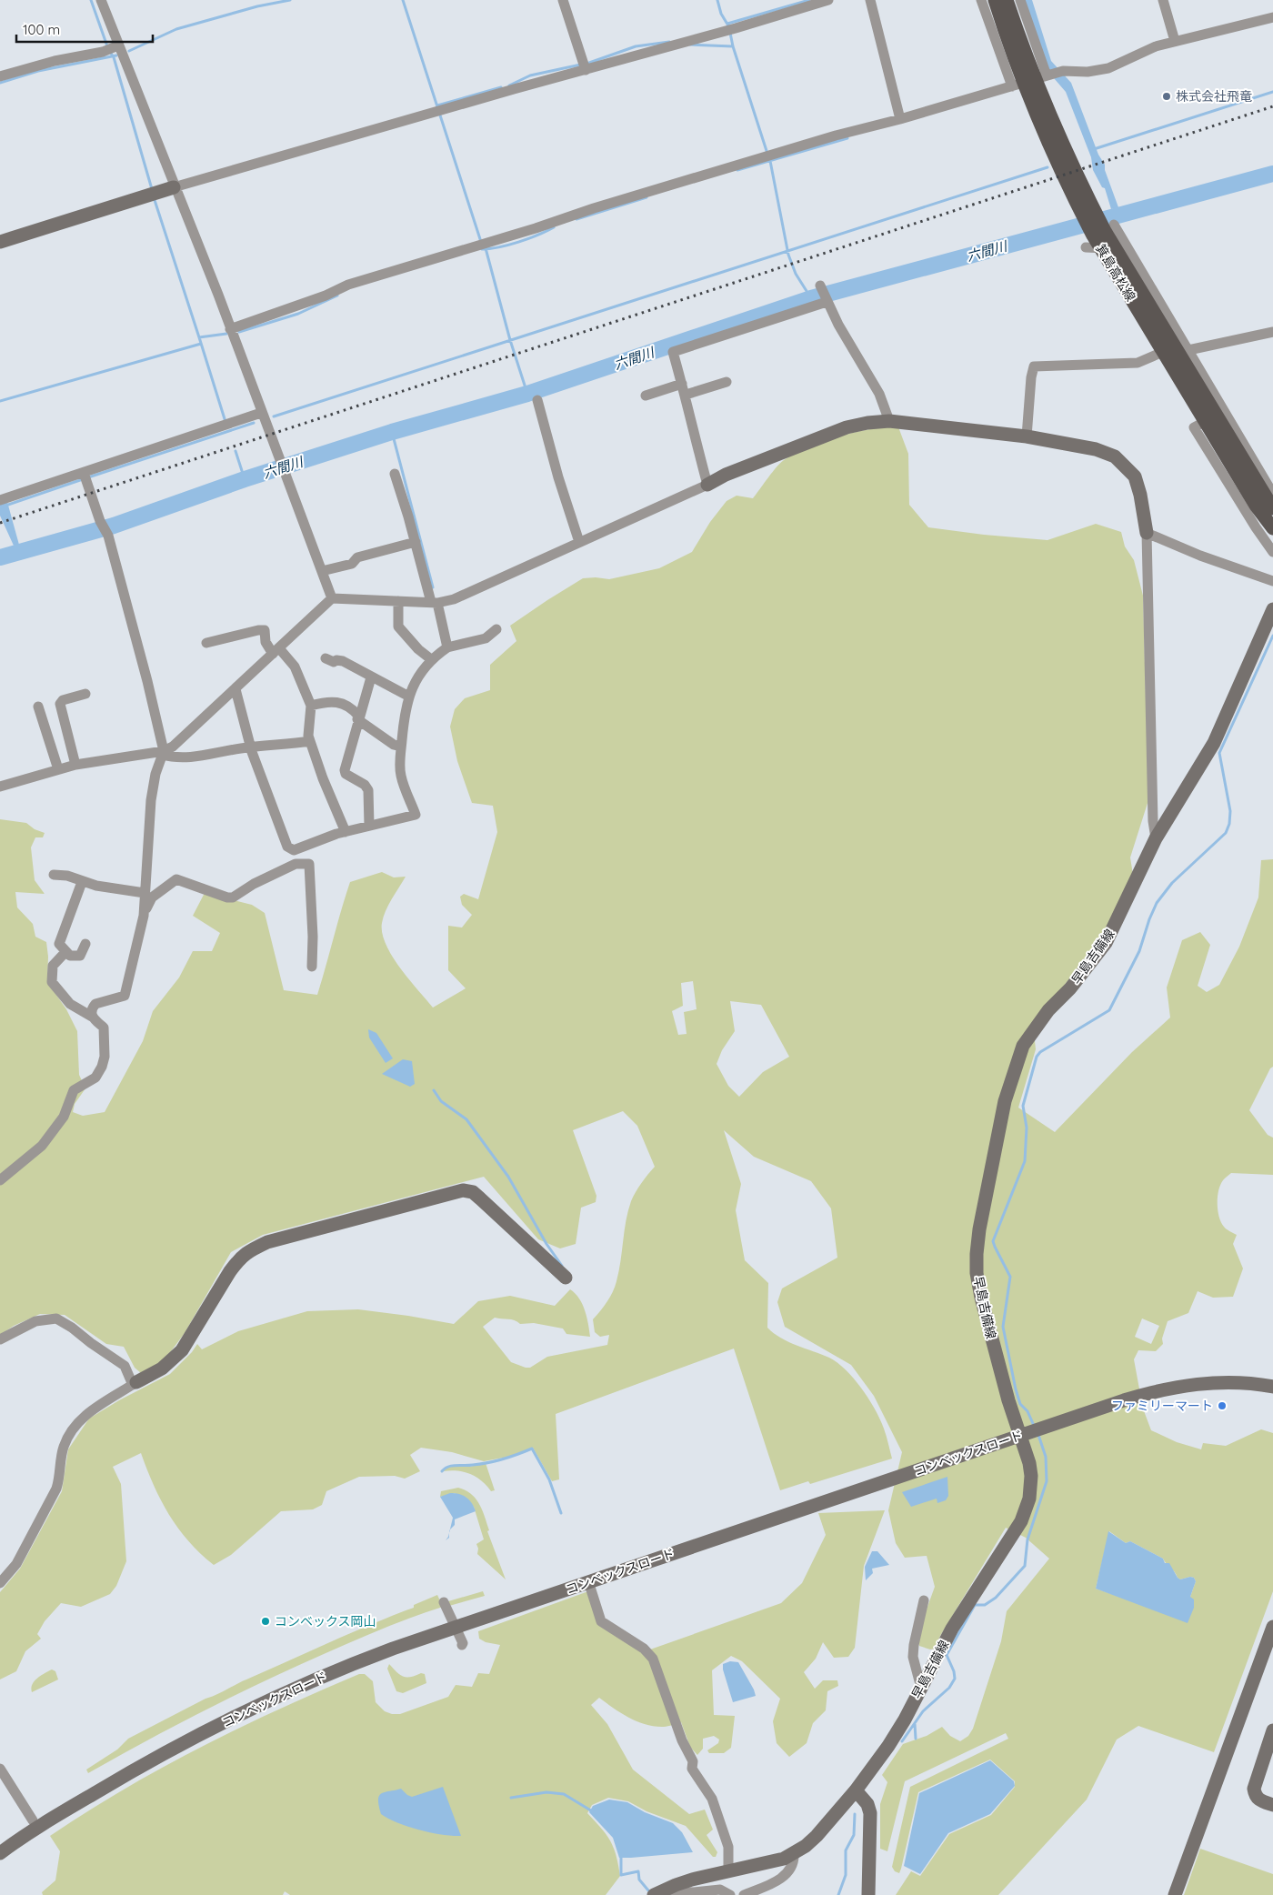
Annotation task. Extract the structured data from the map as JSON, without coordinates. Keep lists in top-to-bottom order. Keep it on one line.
{"streets":{"main road":["箕島高松線"],"street":["早島吉備線","コンベックスロード"]},"water":["六間川"],"places":["株式会社飛竜","ファミリーマート","コンベックス岡山"],"scale_bar":"100 m"}
